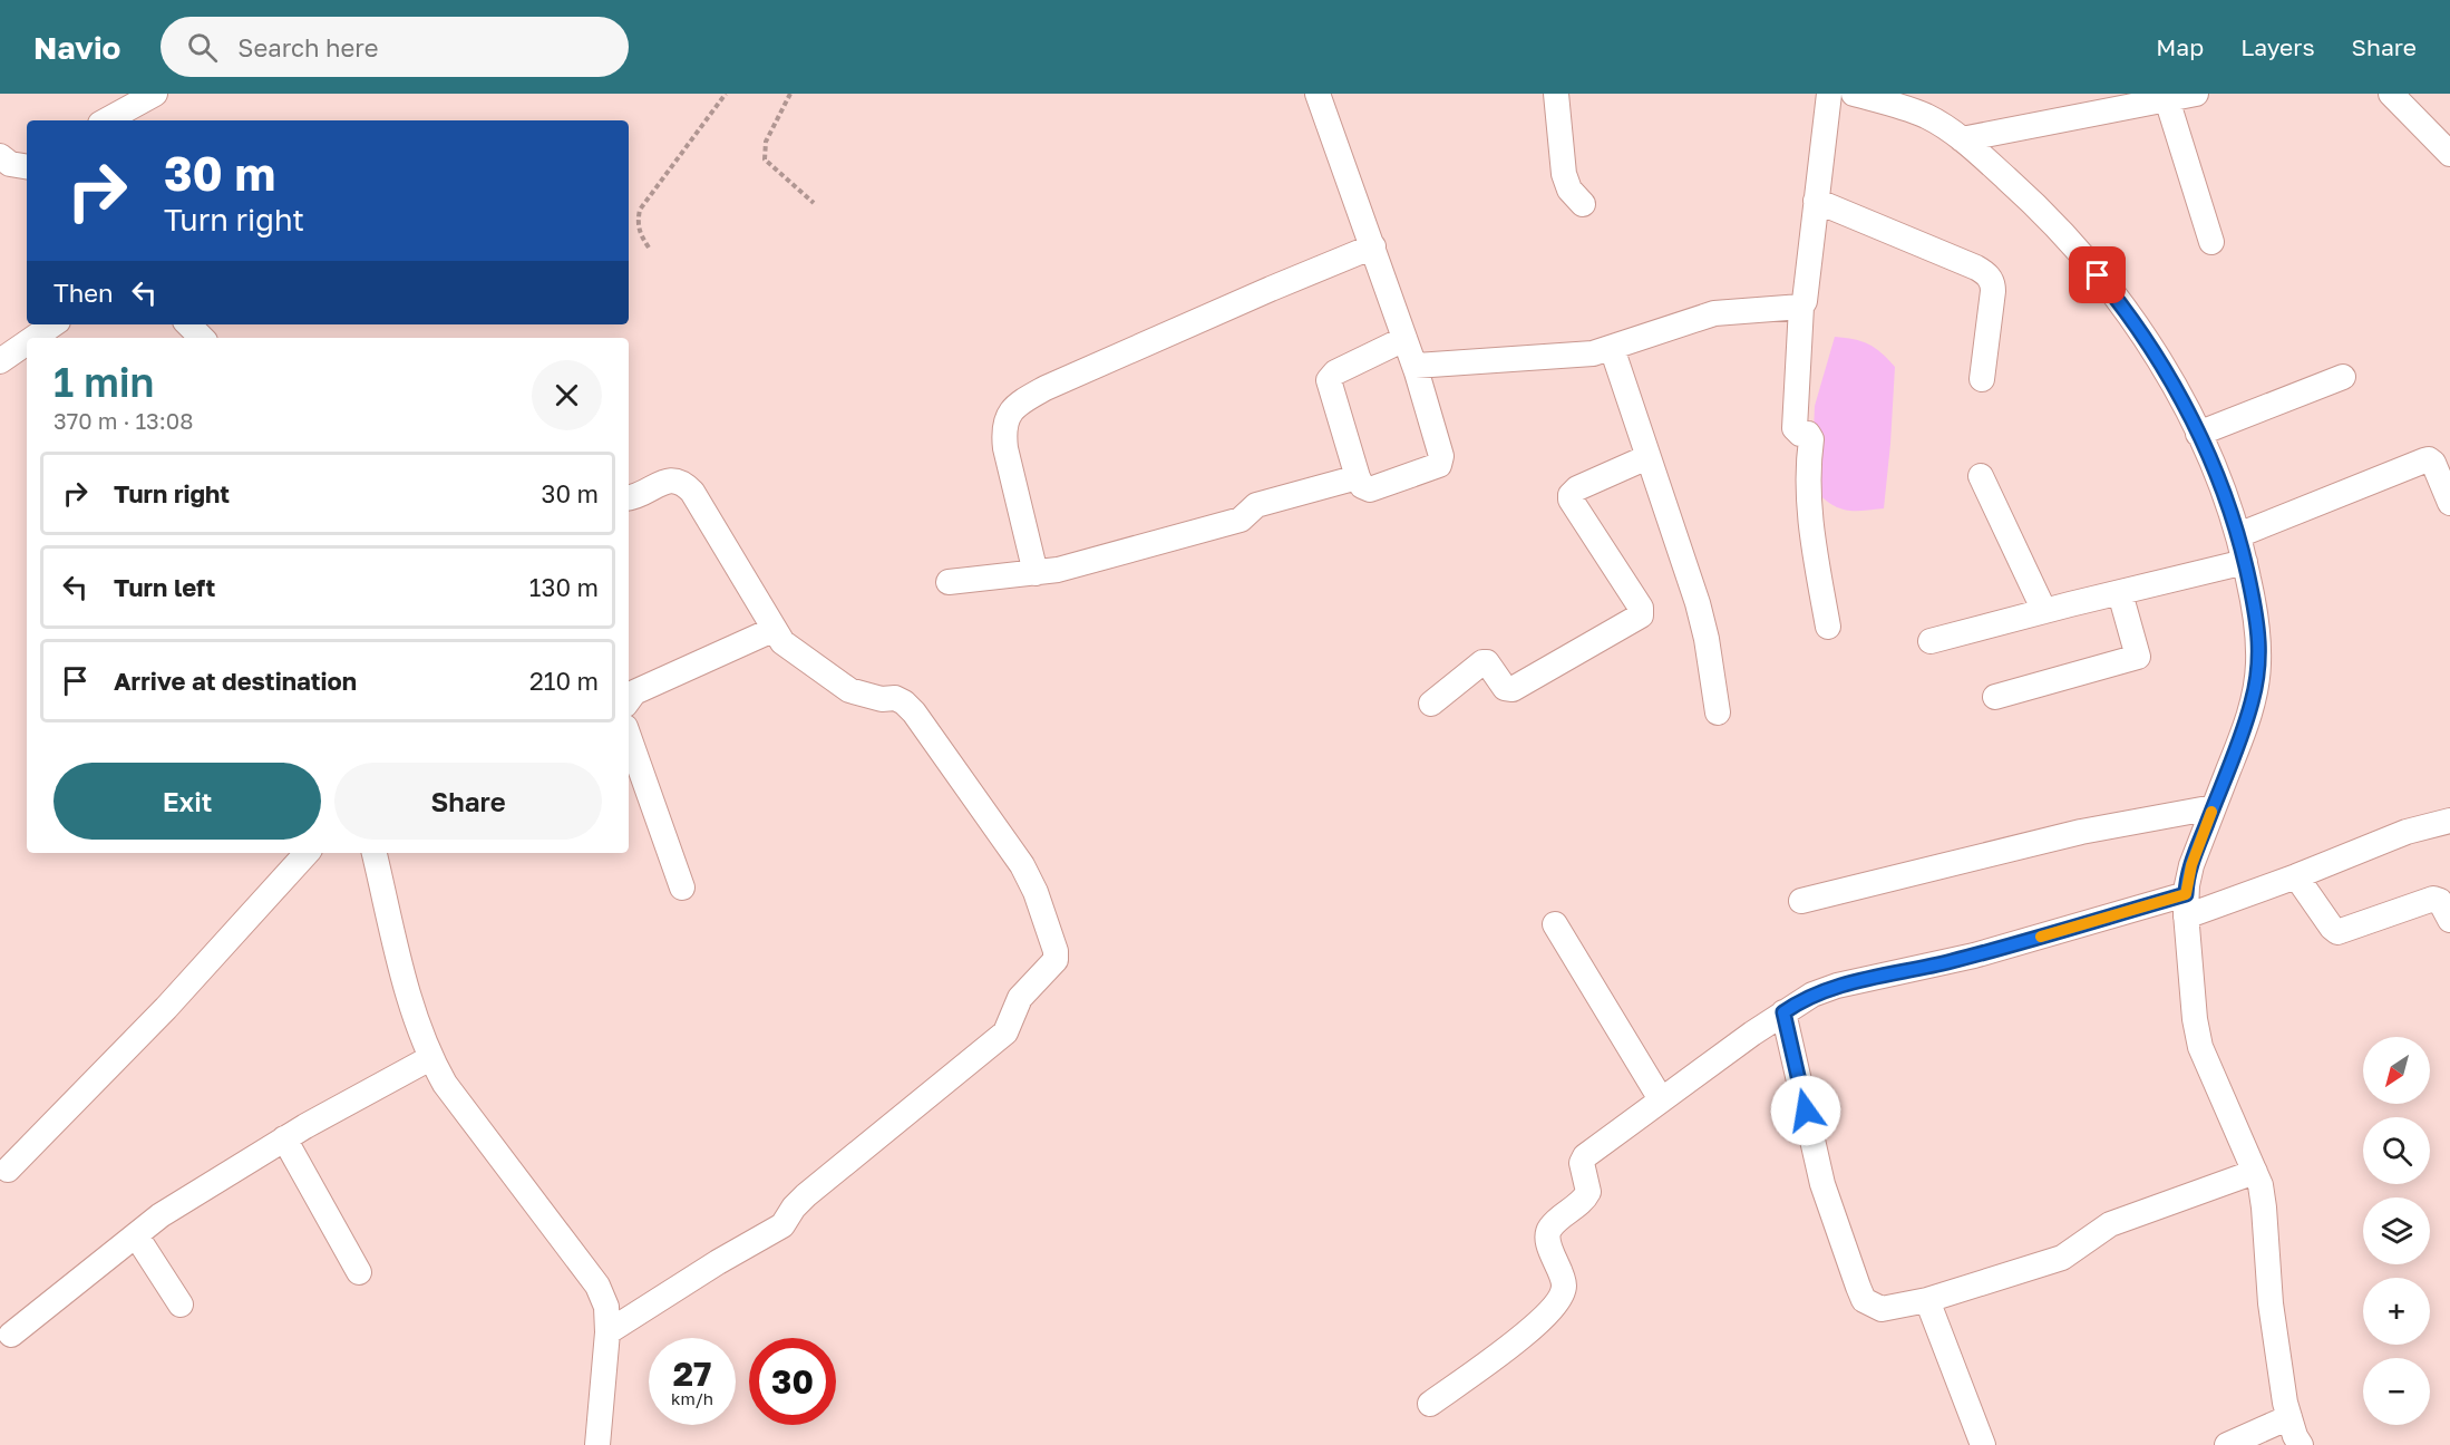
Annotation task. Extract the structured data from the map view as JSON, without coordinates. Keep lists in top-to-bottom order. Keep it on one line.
{"north":"bottom left","page":{"header":"Navio","search":"Search here","nav":["Map","Layers","Share"],"turn":["30 m","Turn right"],"then":"Then","heading":["1 min","370 m · 13:08"],"list":[{"name":"Turn right","value":"30 m"},{"name":"Turn left","value":"130 m"},{"name":"Arrive at destination","value":"210 m"}],"buttons":["Exit","Share"],"map_buttons":["+","−"],"speed":"27 km/h","limit":"30"}}
